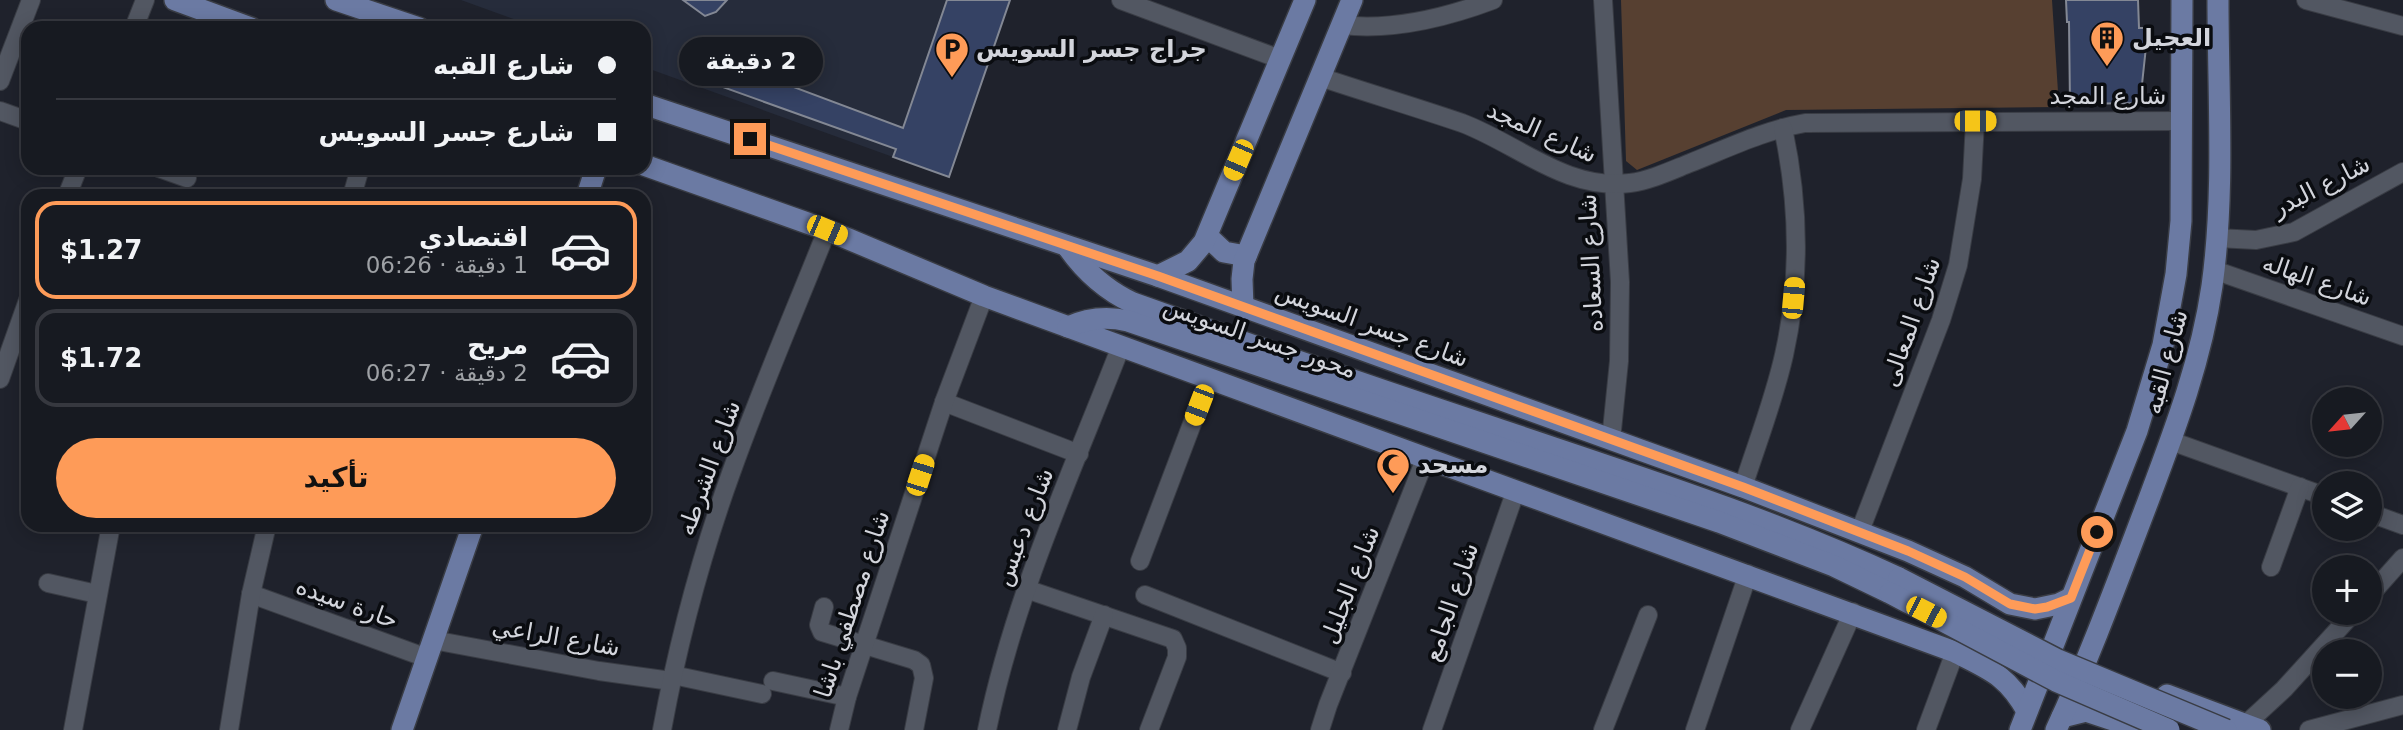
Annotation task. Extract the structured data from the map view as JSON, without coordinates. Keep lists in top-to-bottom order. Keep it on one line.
{"streets":{"main road":["شارع جسر السويس","محور جسر السويس","شارع القبه"],"street":["شارع المجد","شارع البدر","شارع السعاده","شارع الهاله","شارع المعالى","شارع الشرطه","شارع دعبس","شارع الجليل","شارع الجامع","حارة سيده","شارع مصطفي باشا","شارع الراعي"]},"crossings":[["شارع المجد","شارع السعاده"],["شارع المجد","شارع المعالى"],["شارع المجد","شارع القبه"],["شارع البدر","شارع القبه"],["شارع السعاده","شارع جسر السويس"],["شارع الهاله","شارع القبه"],["شارع المعالى","شارع جسر السويس"],["شارع جسر السويس","محور جسر السويس"],["شارع جسر السويس","شارع القبه"],["شارع الشرطه","شارع الراعي"],["حارة سيده","شارع الراعي"],["شارع مصطفي باشا","شارع الراعي"]],"places":{"building":["العجيل"],"parking":["جراج جسر السويس"],"mosque":["مسحد"]},"north":"bottom left","page":{"banner":["شارع القبه","شارع جسر السويس"],"bubble":"2 دقيقة","list":[{"name":"اقتصادي","note":"1 دقيقة · 06:26","value":"$1.27"},{"name":"مريح","note":"2 دقيقة · 06:27","value":"$1.72"}],"map_buttons":["+","−"],"buttons":"تأكيد"}}
